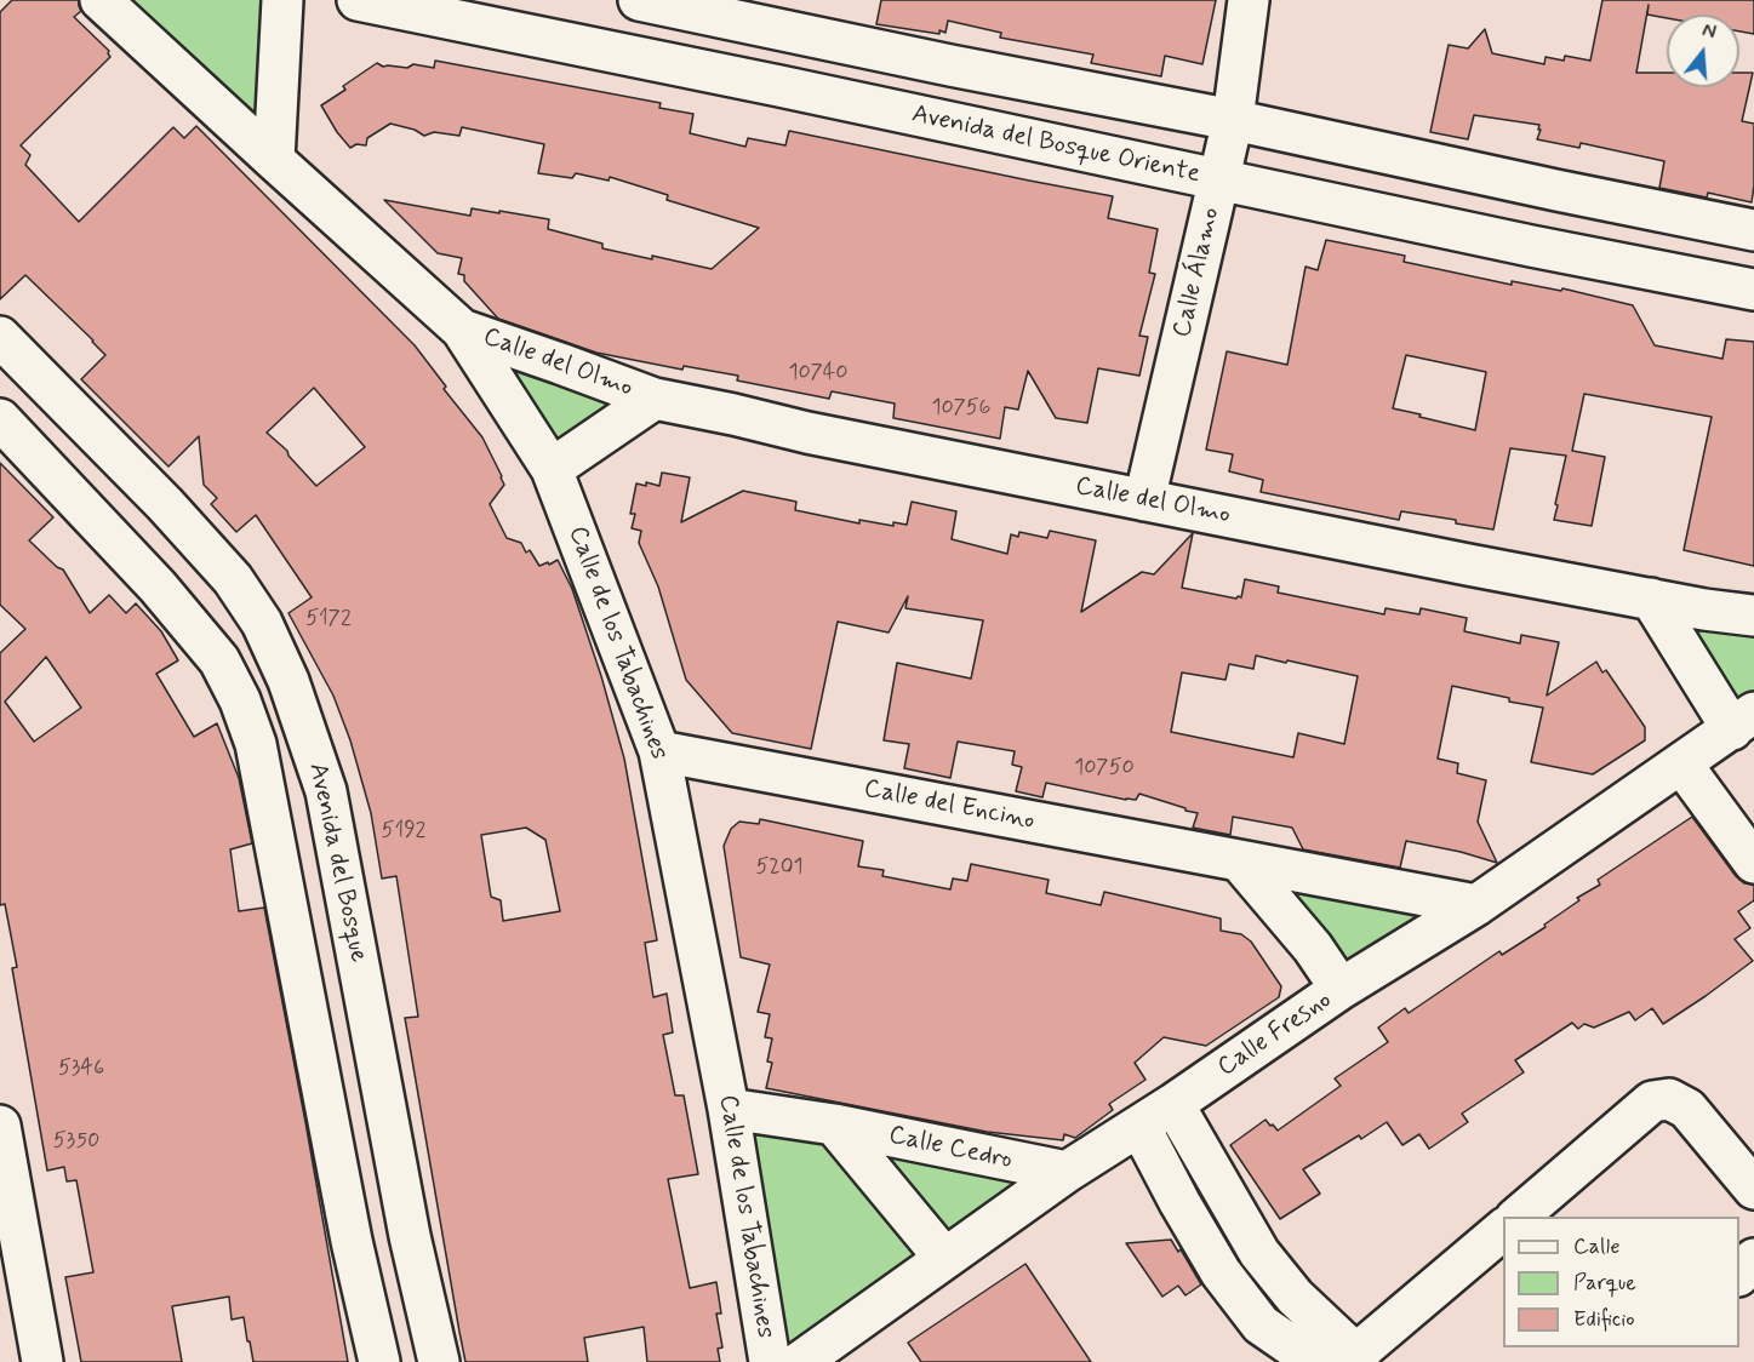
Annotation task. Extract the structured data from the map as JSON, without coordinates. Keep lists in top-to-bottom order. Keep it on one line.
{"streets":{"street":["Avenida del Bosque Oriente","Calle Álamo","Calle del Olmo","Calle de los Tabachines","Calle del Encino","Avenida del Bosque","Calle Fresno","Calle Cedro"]},"crossings":[["Avenida del Bosque Oriente","Calle Álamo"],["Calle Álamo","Calle del Olmo"],["Calle del Olmo","Calle de los Tabachines"],["Calle de los Tabachines","Calle del Encino"],["Calle de los Tabachines","Calle Cedro"],["Calle del Encino","Calle Fresno"],["Calle Fresno","Calle Cedro"]],"house_numbers":["10740","10756","5172","10750","5192","5201","5346","5350"],"legend":["Calle","Parque","Edificio"],"north":"top"}
